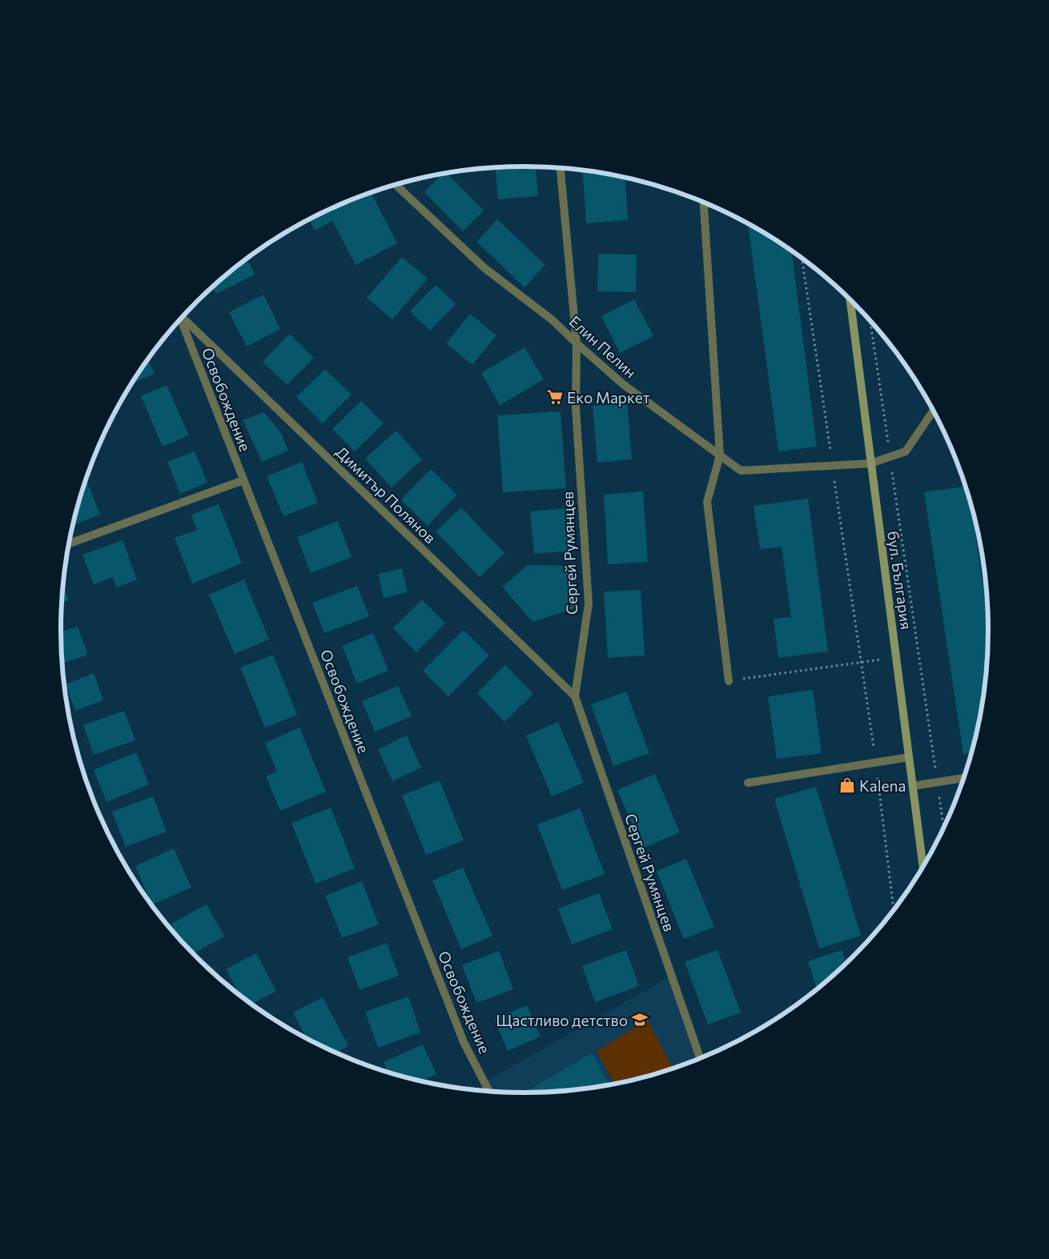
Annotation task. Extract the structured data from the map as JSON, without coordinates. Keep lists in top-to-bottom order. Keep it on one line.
{"streets":{"main road":["бул. България"],"street":["Елин Пелин","Освобождение","Димитър Полянов","Сергей Румянцев"]},"crossings":[["Елин Пелин","Сергей Румянцев"],["Елин Пелин","бул. България"],["Димитър Полянов","Сергей Румянцев"]],"places":{"supermarket":["Еко Маркет"],"shop":["Kalena"],"school or university":["Щастливо детство"]}}
